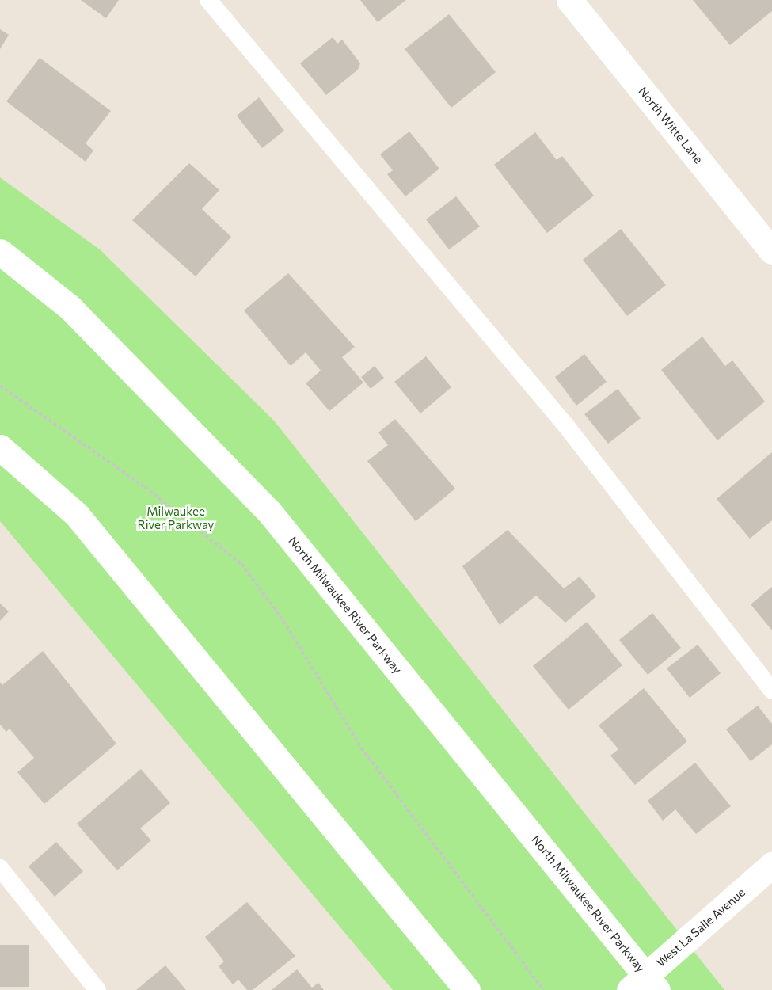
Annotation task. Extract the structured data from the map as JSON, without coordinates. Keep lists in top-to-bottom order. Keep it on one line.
{"streets":{"street":["North Witte Lane","North Milwaukee River Parkway","West La Salle Avenue"]},"crossings":[["North Milwaukee River Parkway","West La Salle Avenue"]],"parks":["Milwaukee River Parkway"]}
